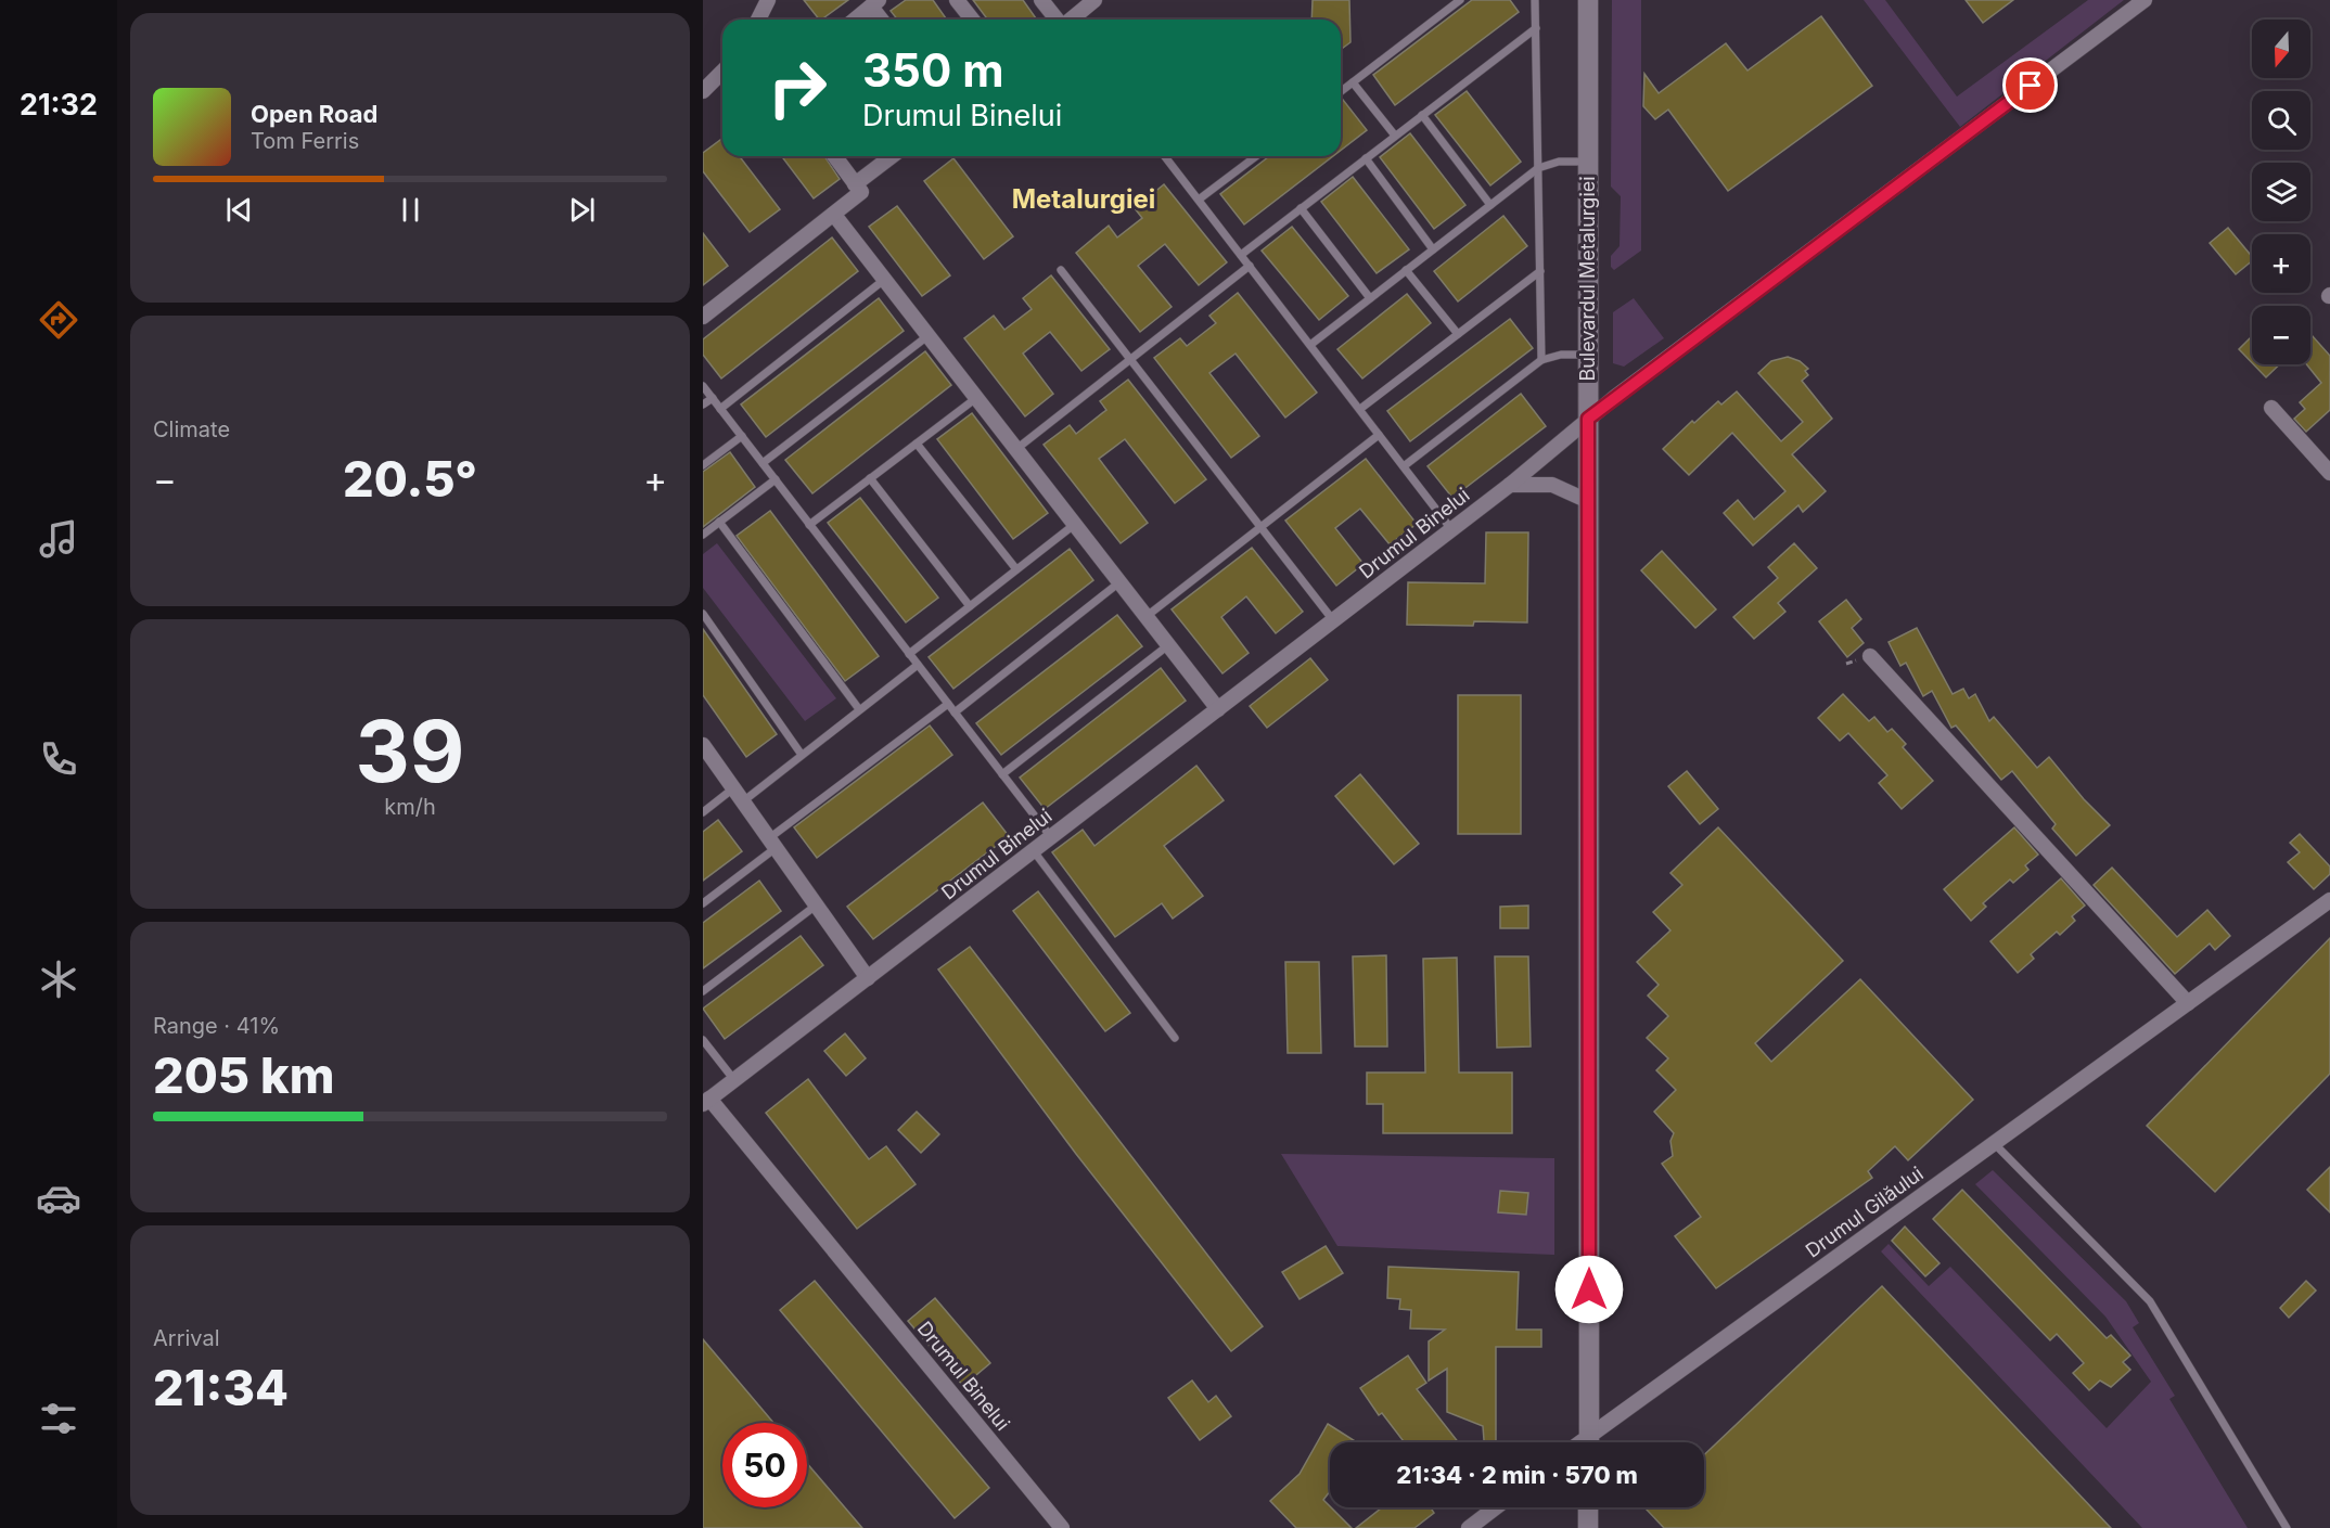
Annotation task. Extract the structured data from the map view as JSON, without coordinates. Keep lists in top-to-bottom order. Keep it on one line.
{"streets":{"main road":["Bulevardul Metalurgiei"],"street":["Drumul Binelui","Drumul Gilăului"]},"crossings":[["Bulevardul Metalurgiei","Drumul Binelui"]],"districts":["Metalurgiei"],"north":"bottom","page":{"tabs":"21:32","map_buttons":["+","−"],"turn":["350 m","Drumul Binelui"],"song":["Open Road","Tom Ferris"],"tile":["Climate",["39","km/h"],["Range · 41%","205 km"],["Arrival","21:34"]],"heat":["−","20.5°","+"],"limit":"50","trip":"21:34 · 2 min · 570 m"}}
